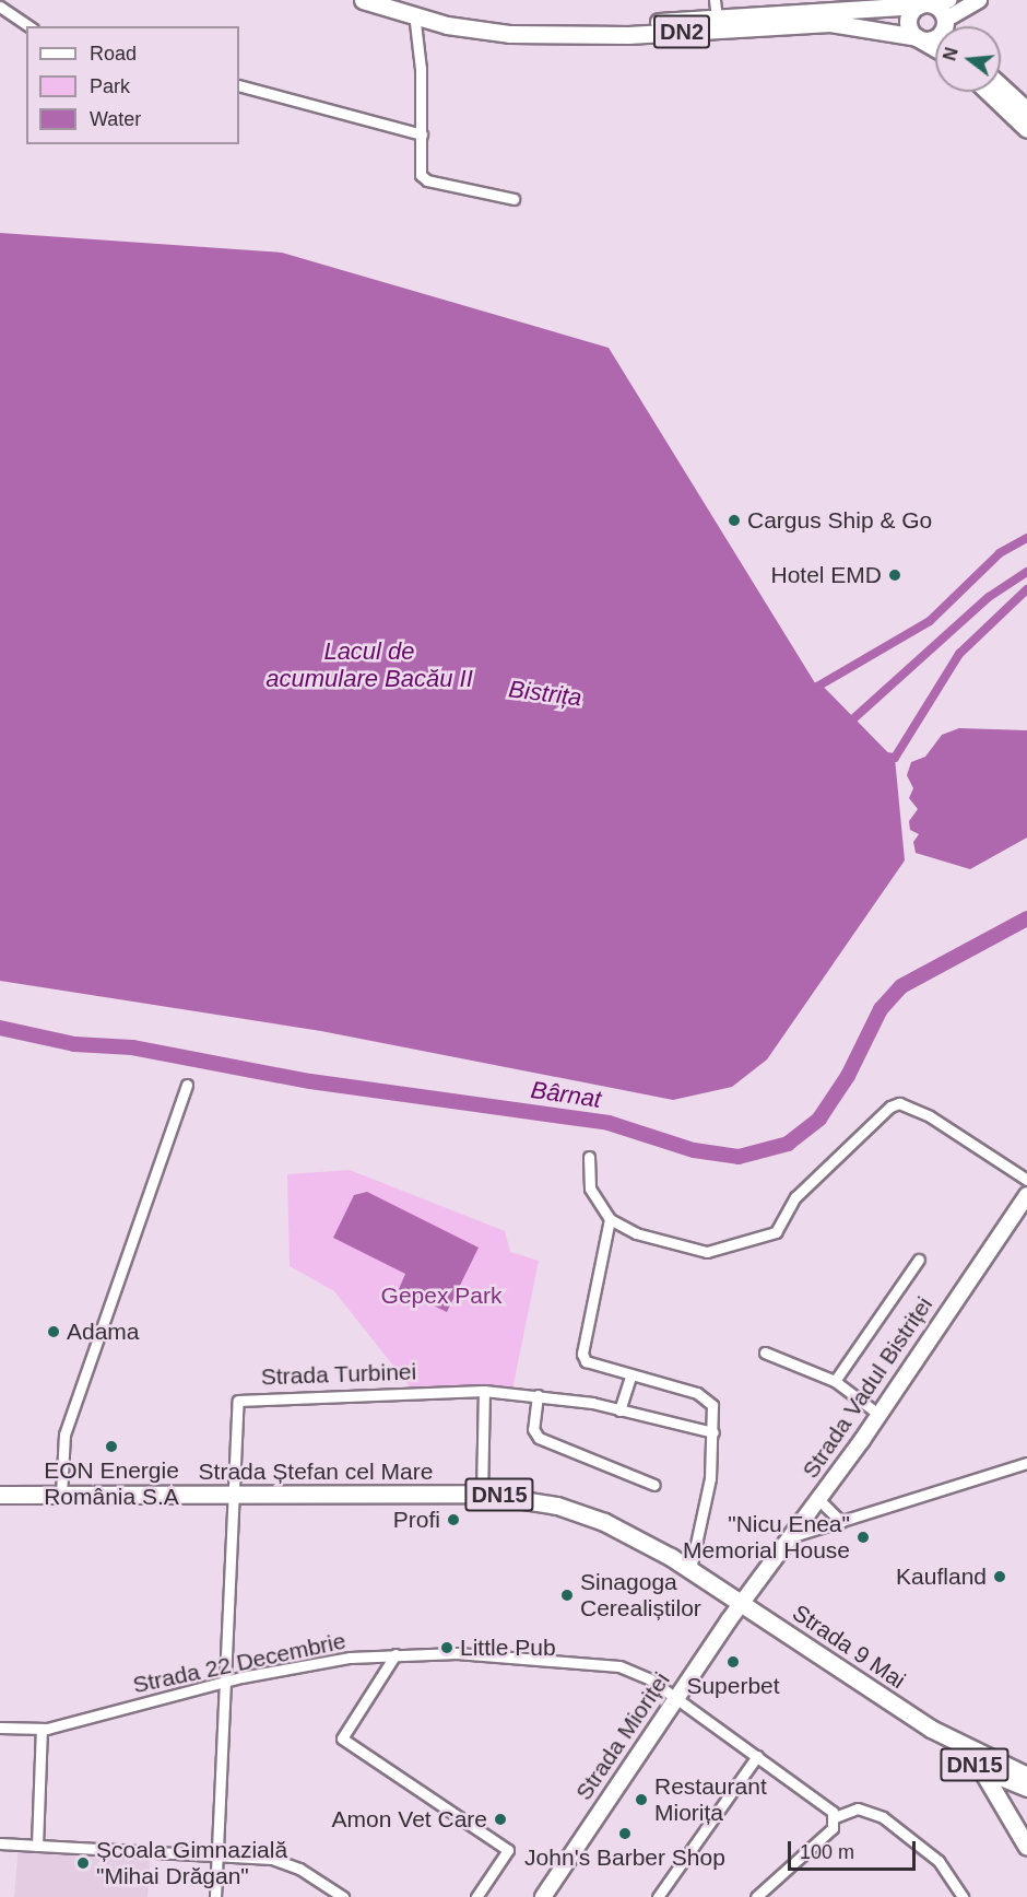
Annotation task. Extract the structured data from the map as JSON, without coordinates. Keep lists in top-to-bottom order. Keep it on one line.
{"streets":{"main road":["DN2","Strada Vadul Bistriței","Strada Ștefan cel Mare","DN15","Strada 9 Mai","Strada Mioriței"],"street":["Strada Turbinei","Strada 22 Decembrie"]},"crossings":[["Strada Turbinei","Strada Ștefan cel Mare"],["Strada Vadul Bistriței","Strada Ștefan cel Mare"],["Strada Vadul Bistriței","Strada 9 Mai"],["Strada Vadul Bistriței","Strada Mioriței"],["Strada Ștefan cel Mare","Strada 9 Mai"],["Strada Ștefan cel Mare","Strada Mioriței"],["Strada 9 Mai","Strada Mioriței"],["Strada 22 Decembrie","Strada Mioriței"]],"water":["Lacul de acumulare Bacău II","Bistrița","Bârnat"],"parks":["Gepex Park"],"places":["Cargus Ship & Go","Hotel EMD","Adama","EON Energie România S.A","Profi","\"Nicu Enea\" Memorial House","Kaufland","Sinagoga Cerealiștilor","Little Pub","Superbet","Restaurant Miorița","Amon Vet Care","John's Barber Shop","Școala Gimnazială \"Mihai Drăgan\""],"legend":["Road","Park","Water"],"scale_bar":"100 m","north":"left"}
